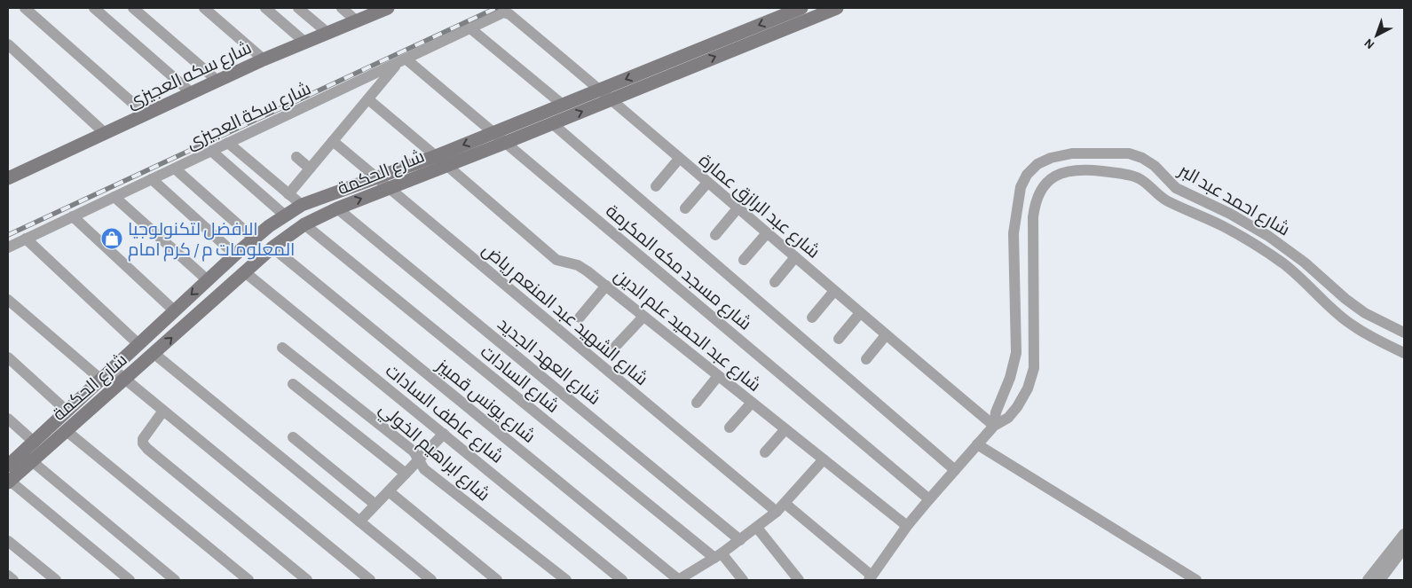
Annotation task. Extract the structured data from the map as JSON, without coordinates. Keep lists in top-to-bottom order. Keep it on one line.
{"streets":{"street":["شارع سكه العجيزى","شارع سكة العجيزى","شارع الحكمة","شارع احمد عبد البر","شارع عبد الرازق عمارة","شارع مسجد مكه المكرمة","شارع الشهيد عبد المنعم رياض","شارع عبد الحميد علم الدين","شارع العهد الجديد","شارع السادات","شارع يونس قمبيز","شارع عاطف السادات","شارع ابراهيم الخولي"]},"crossings":[["شارع سكة العجيزى","شارع عبد الرازق عمارة"],["شارع سكة العجيزى","شارع مسجد مكه المكرمة"],["شارع الحكمة","شارع عبد الرازق عمارة"],["شارع الحكمة","شارع مسجد مكه المكرمة"],["شارع الحكمة","شارع الشهيد عبد المنعم رياض"],["شارع الحكمة","شارع عبد الحميد علم الدين"],["شارع الحكمة","شارع العهد الجديد"],["شارع الحكمة","شارع السادات"],["شارع الحكمة","شارع يونس قمبيز"],["شارع الحكمة","شارع عاطف السادات"],["شارع احمد عبد البر","شارع عبد الرازق عمارة"],["شارع احمد عبد البر","شارع مسجد مكه المكرمة"],["شارع احمد عبد البر","شارع الشهيد عبد المنعم رياض"],["شارع احمد عبد البر","شارع عبد الحميد علم الدين"]],"places":{"shop":["الافضل لتكنولوجيا المعلومات م / كرم امام"]},"north":"bottom left"}
